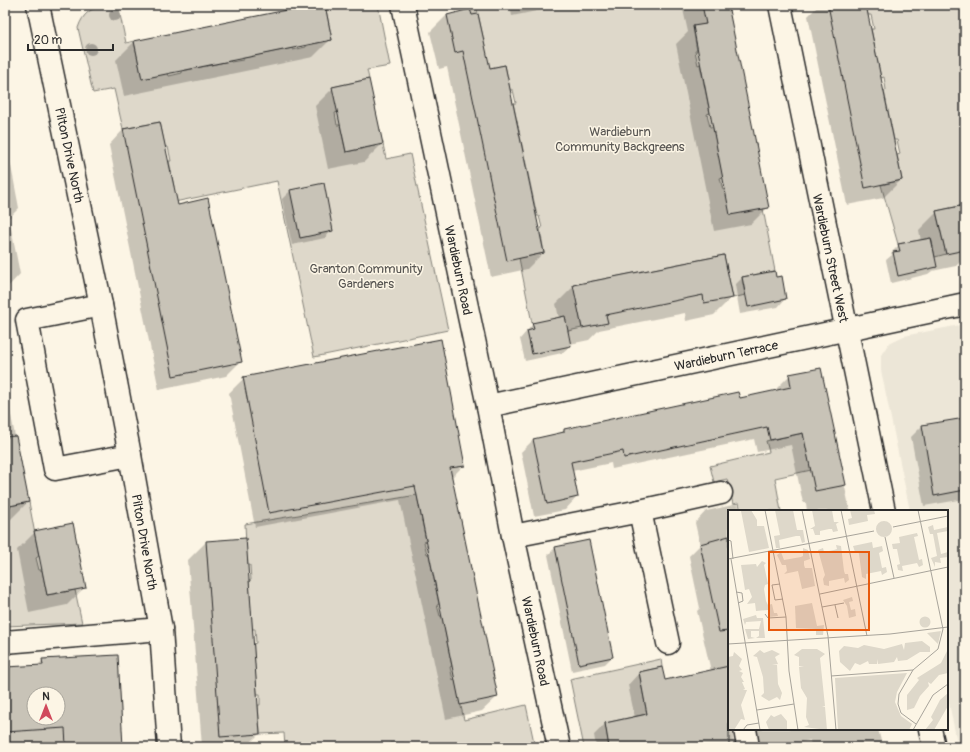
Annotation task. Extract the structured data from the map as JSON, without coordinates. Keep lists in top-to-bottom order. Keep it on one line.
{"streets":{"street":["Pilton Drive North","Wardieburn Street West","Wardieburn Road","Wardieburn Terrace"]},"crossings":[["Wardieburn Street West","Wardieburn Terrace"],["Wardieburn Road","Wardieburn Terrace"]],"parks":["Wardieburn Community Backgreens","Granton Community Gardeners"],"scale_bar":"20 m","north":"top"}
